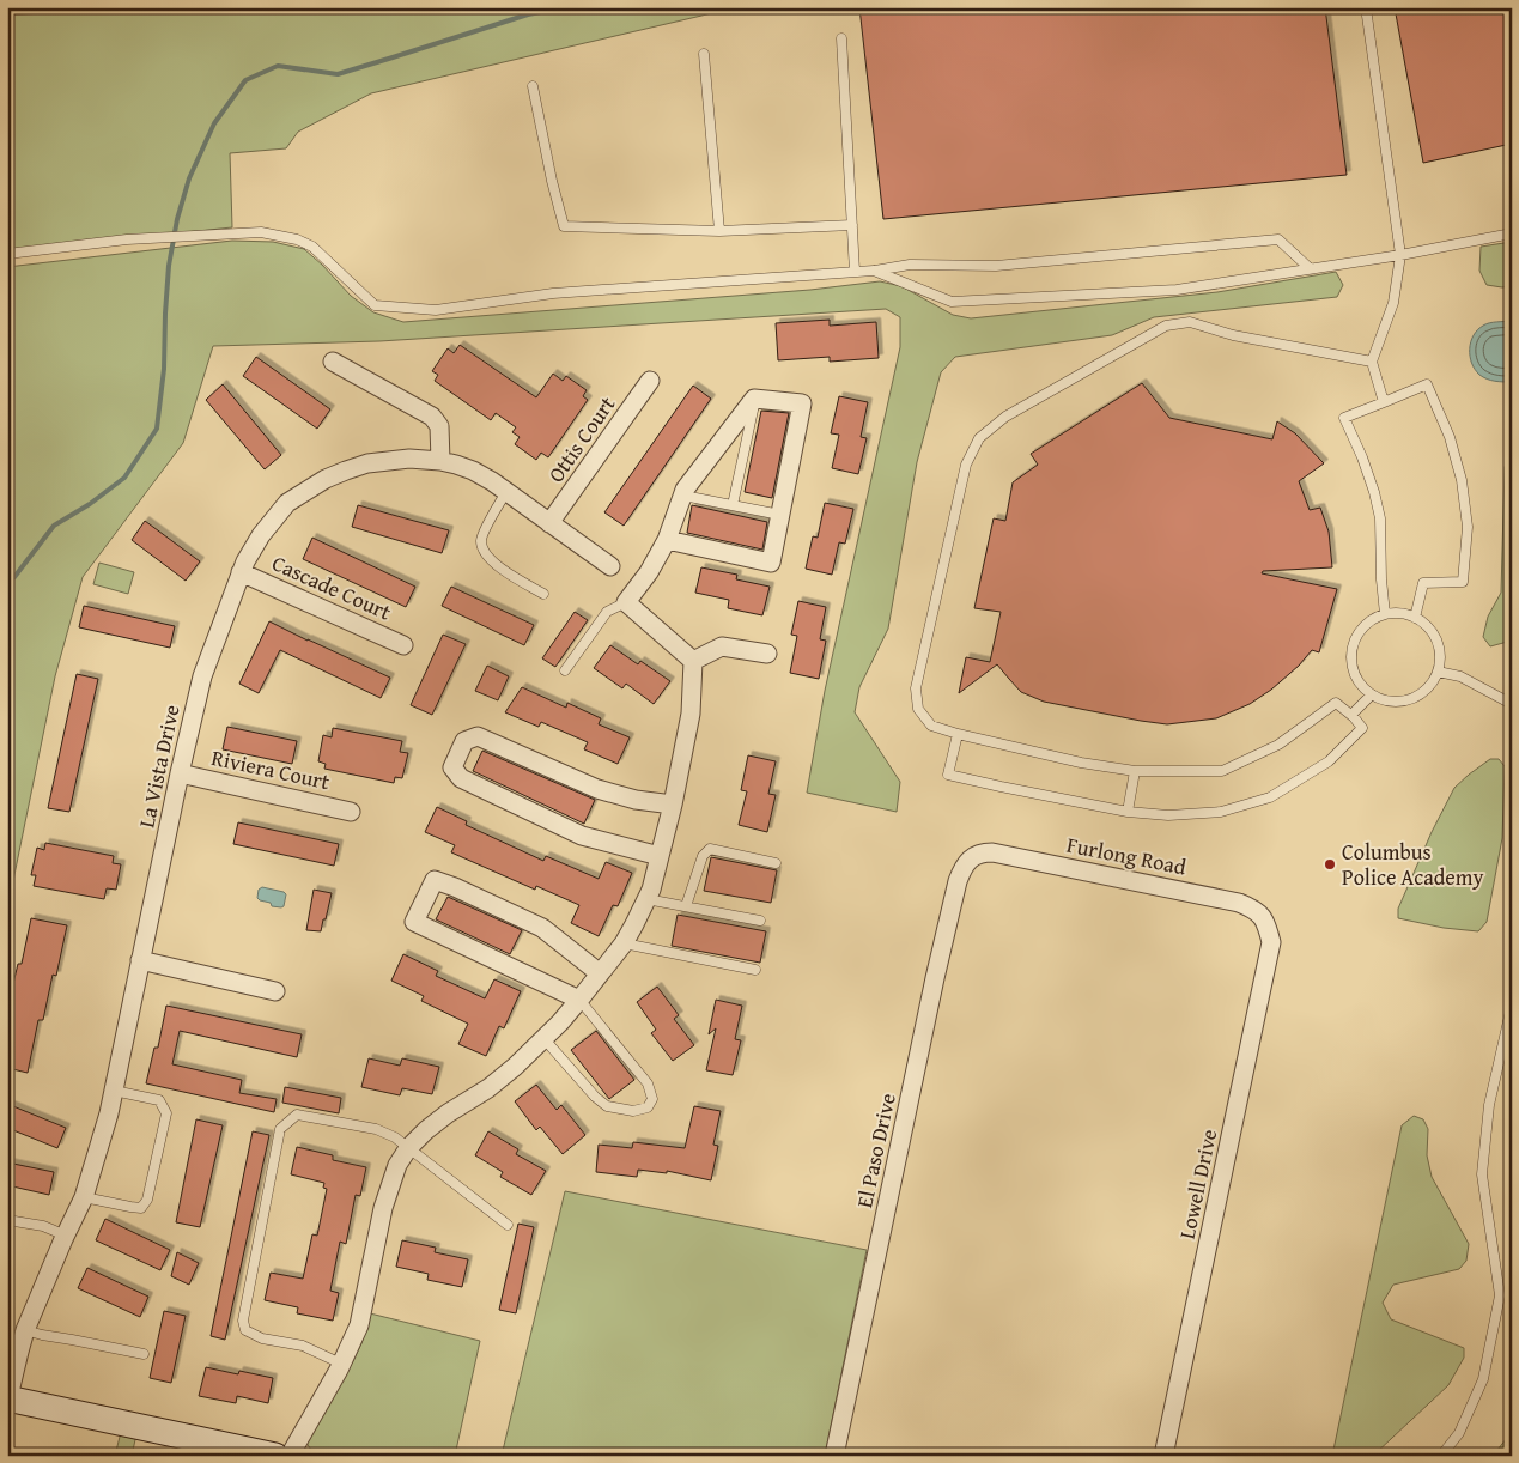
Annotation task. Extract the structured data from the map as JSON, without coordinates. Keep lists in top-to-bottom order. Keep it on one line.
{"streets":{"street":["Ottis Court","Cascade Court","La Vista Drive","Riviera Court","Furlong Road","El Paso Drive","Lowell Drive"]},"crossings":[["Ottis Court","La Vista Drive"],["Cascade Court","La Vista Drive"],["La Vista Drive","Riviera Court"],["Furlong Road","El Paso Drive"],["Furlong Road","Lowell Drive"]],"places":["Columbus Police Academy"]}
